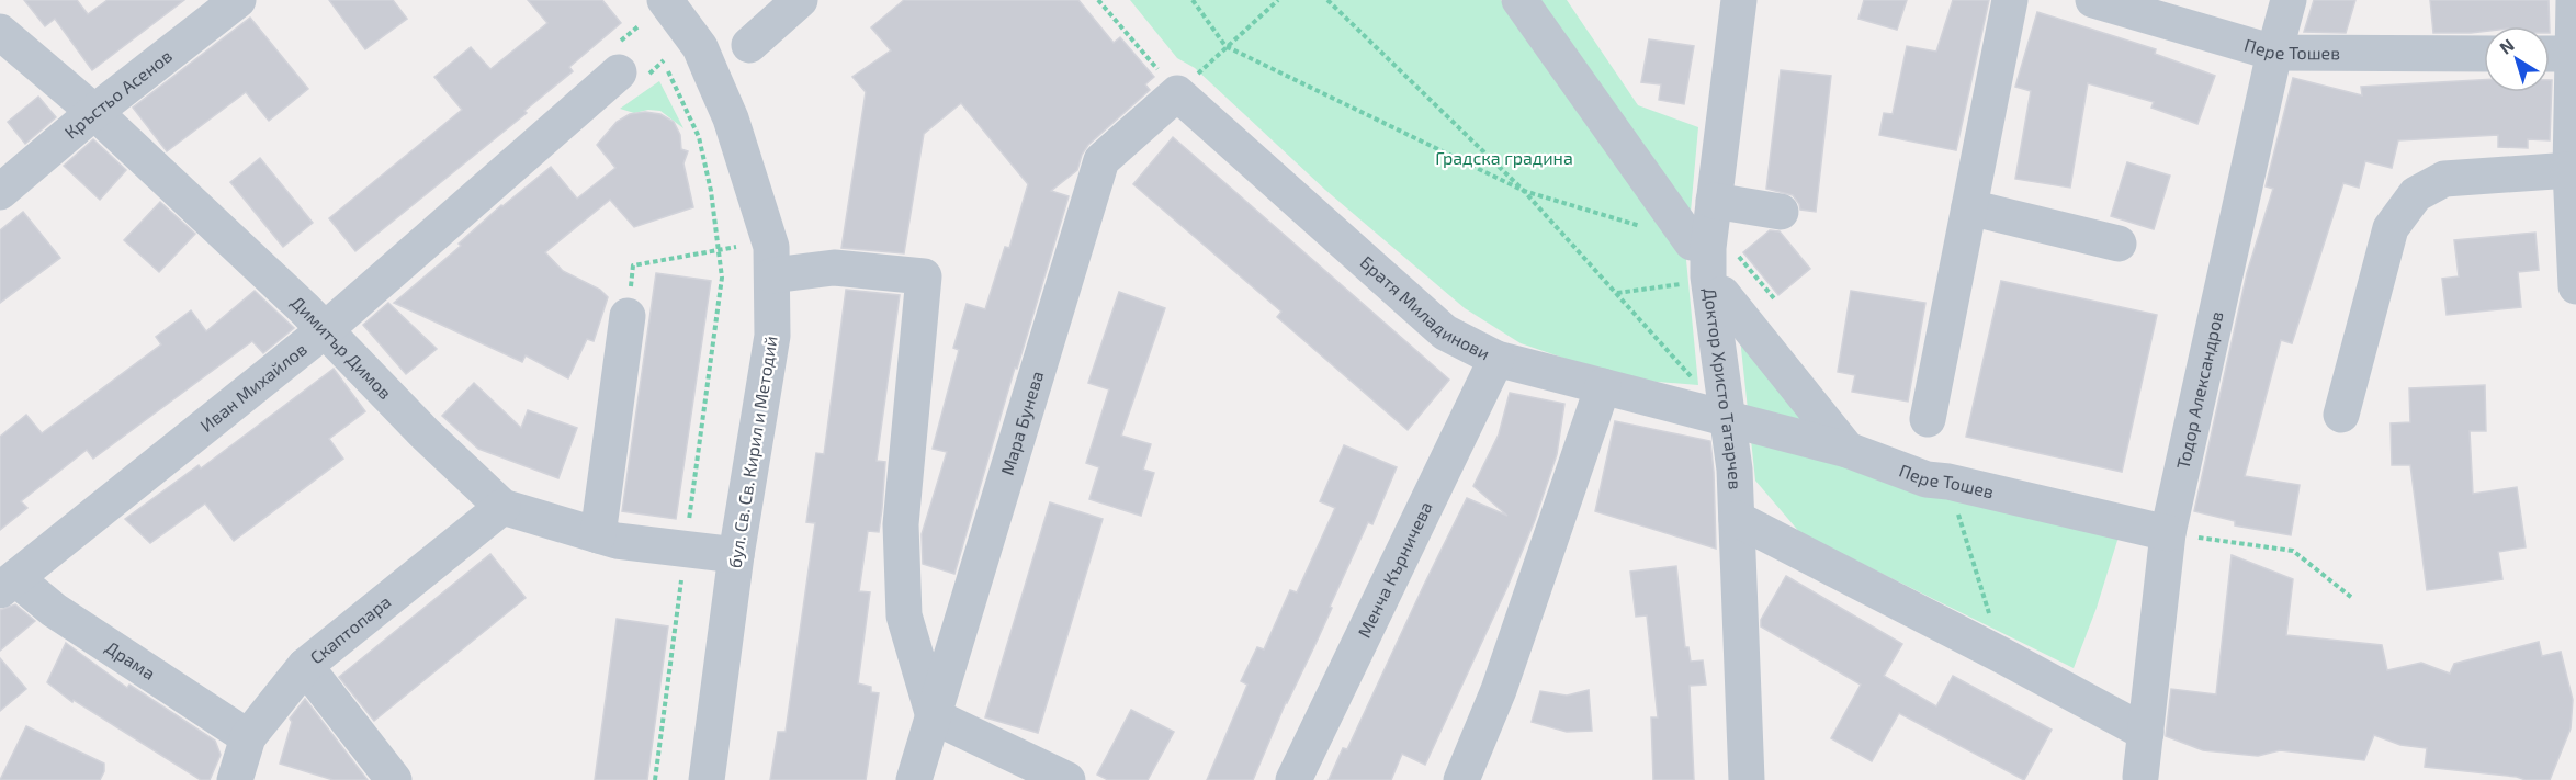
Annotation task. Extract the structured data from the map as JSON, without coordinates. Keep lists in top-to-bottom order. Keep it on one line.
{"streets":{"street":["Пере Тошев","Кръстьо Асенов","Братя Миладинови","Димитър Димов","Иван Михайлов","Доктор Христо Татарчев","Тодор Александров","Мара Бунева","бул. Св. Св. Кирил и Методий","Менча Кърничева","Скаптопара","Драма"]},"crossings":[["Пере Тошев","Братя Миладинови"],["Пере Тошев","Доктор Христо Татарчев"],["Пере Тошев","Тодор Александров"],["Кръстьо Асенов","Димитър Димов"],["Братя Миладинови","Доктор Христо Татарчев"],["Братя Миладинови","Мара Бунева"],["Братя Миладинови","Менча Кърничева"],["Димитър Димов","Иван Михайлов"],["Димитър Димов","бул. Св. Св. Кирил и Методий"],["Димитър Димов","Скаптопара"],["Иван Михайлов","Драма"],["Скаптопара","Драма"]],"parks":["Градска градина"],"north":"top left"}
